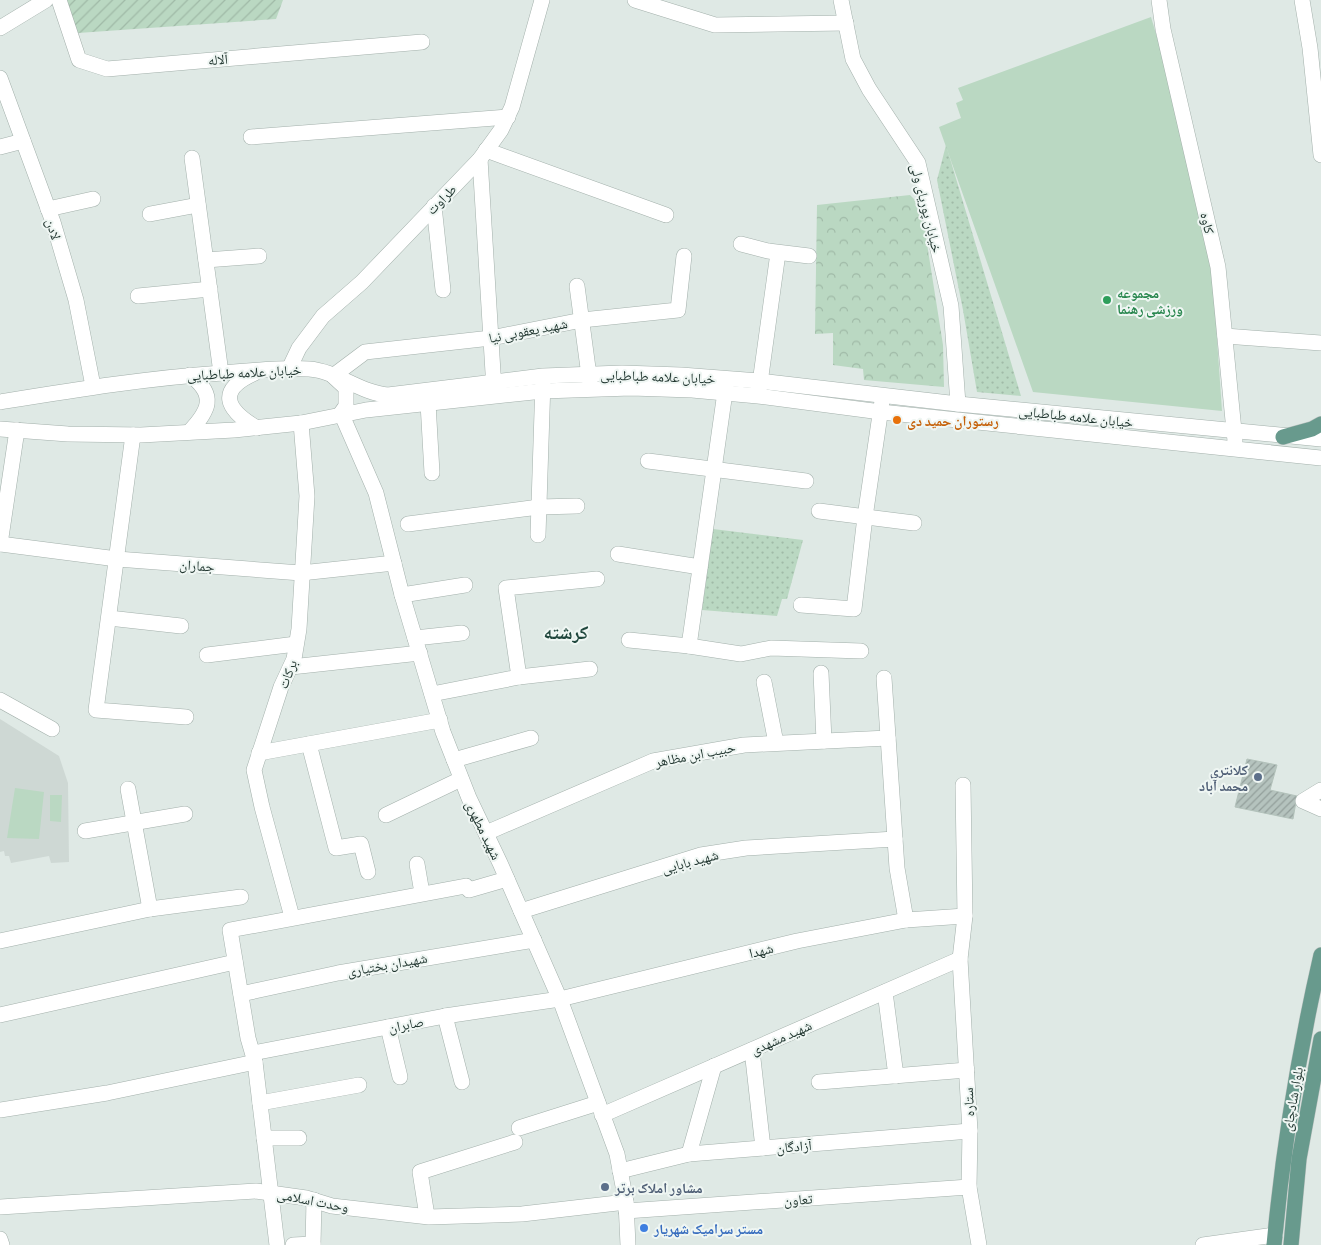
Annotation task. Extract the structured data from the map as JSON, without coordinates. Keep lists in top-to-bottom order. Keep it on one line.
{"streets":{"main road":["بلوار شادچای"],"street":["آلاله","طراوت","خیابان پوریای ولی","کاوه","لادن","شهید یعقوبی نیا","خیابان علامه طباطبایی","جماران","برکات","حبیب ابن مظاهر","شهید مطهری","شهید بابایی","شهدا","شهیدان بختیاری","صابران","شهید مشهدی","ستاره","آزادگان","تعاون","وحدت اسلامی"]},"crossings":[["طراوت","خیابان علامه طباطبایی"],["خیابان پوریای ولی","خیابان علامه طباطبایی"],["کاوه","خیابان علامه طباطبایی"],["لادن","خیابان علامه طباطبایی"],["شهید یعقوبی نیا","خیابان علامه طباطبایی"],["خیابان علامه طباطبایی","برکات"],["خیابان علامه طباطبایی","شهید مطهری"],["جماران","برکات"],["جماران","شهید مطهری"],["حبیب ابن مظاهر","شهید مطهری"],["شهید مطهری","شهید بابایی"],["شهید مطهری","شهدا"],["شهید مطهری","شهیدان بختیاری"],["شهید مطهری","صابران"],["شهید مطهری","شهید مشهدی"],["شهید مطهری","آزادگان"],["شهید مطهری","تعاون"],["شهید مطهری","وحدت اسلامی"],["شهدا","صابران"],["شهدا","ستاره"],["شهید مشهدی","ستاره"],["شهید مشهدی","وحدت اسلامی"],["ستاره","آزادگان"],["ستاره","تعاون"],["تعاون","وحدت اسلامی"]],"districts":["کرشته"],"places":["مجموعه ورزشی رهنما","رستوران حمید دی","کلانتری محمد آباد","مشاور املاک برتر","مستر سرامیک شهریار"]}
